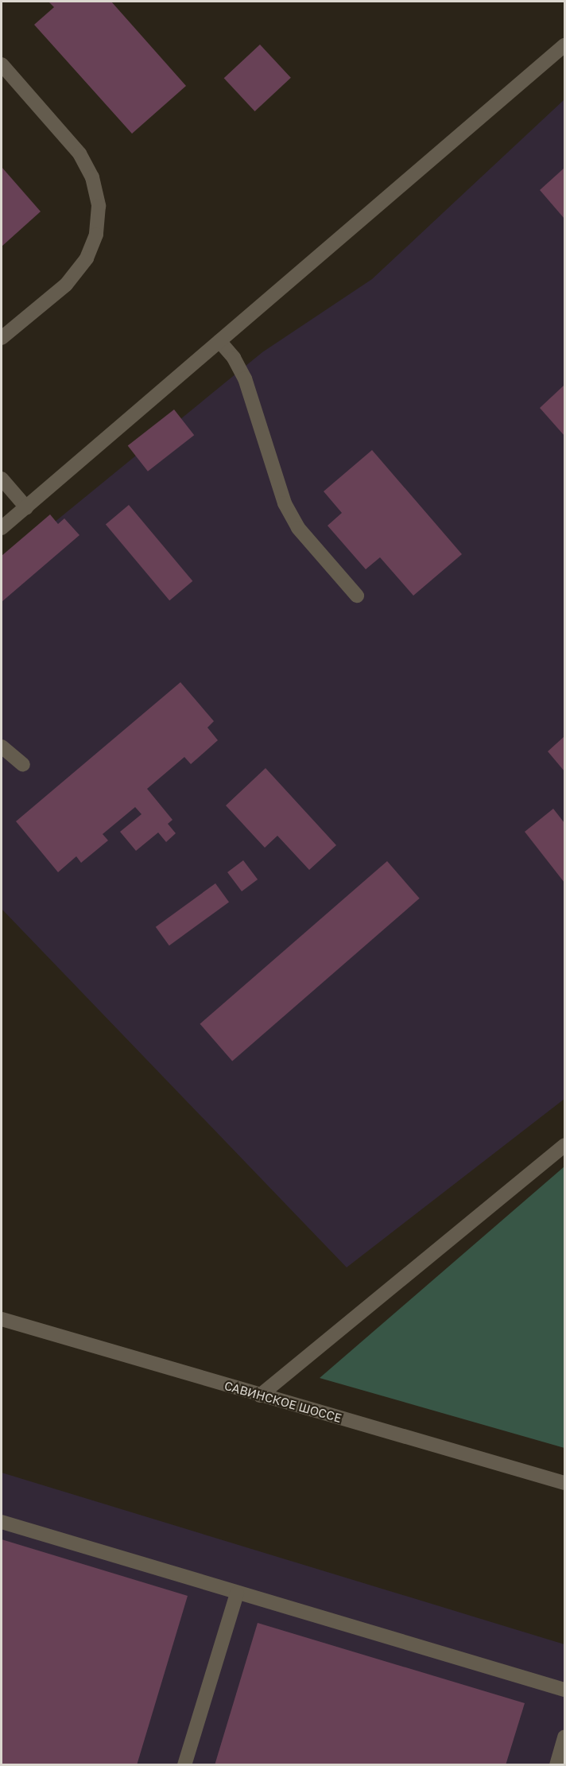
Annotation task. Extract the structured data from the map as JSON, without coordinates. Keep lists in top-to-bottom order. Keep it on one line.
{"streets":{"street":["САВИНСКОЕ ШОССЕ"]}}
